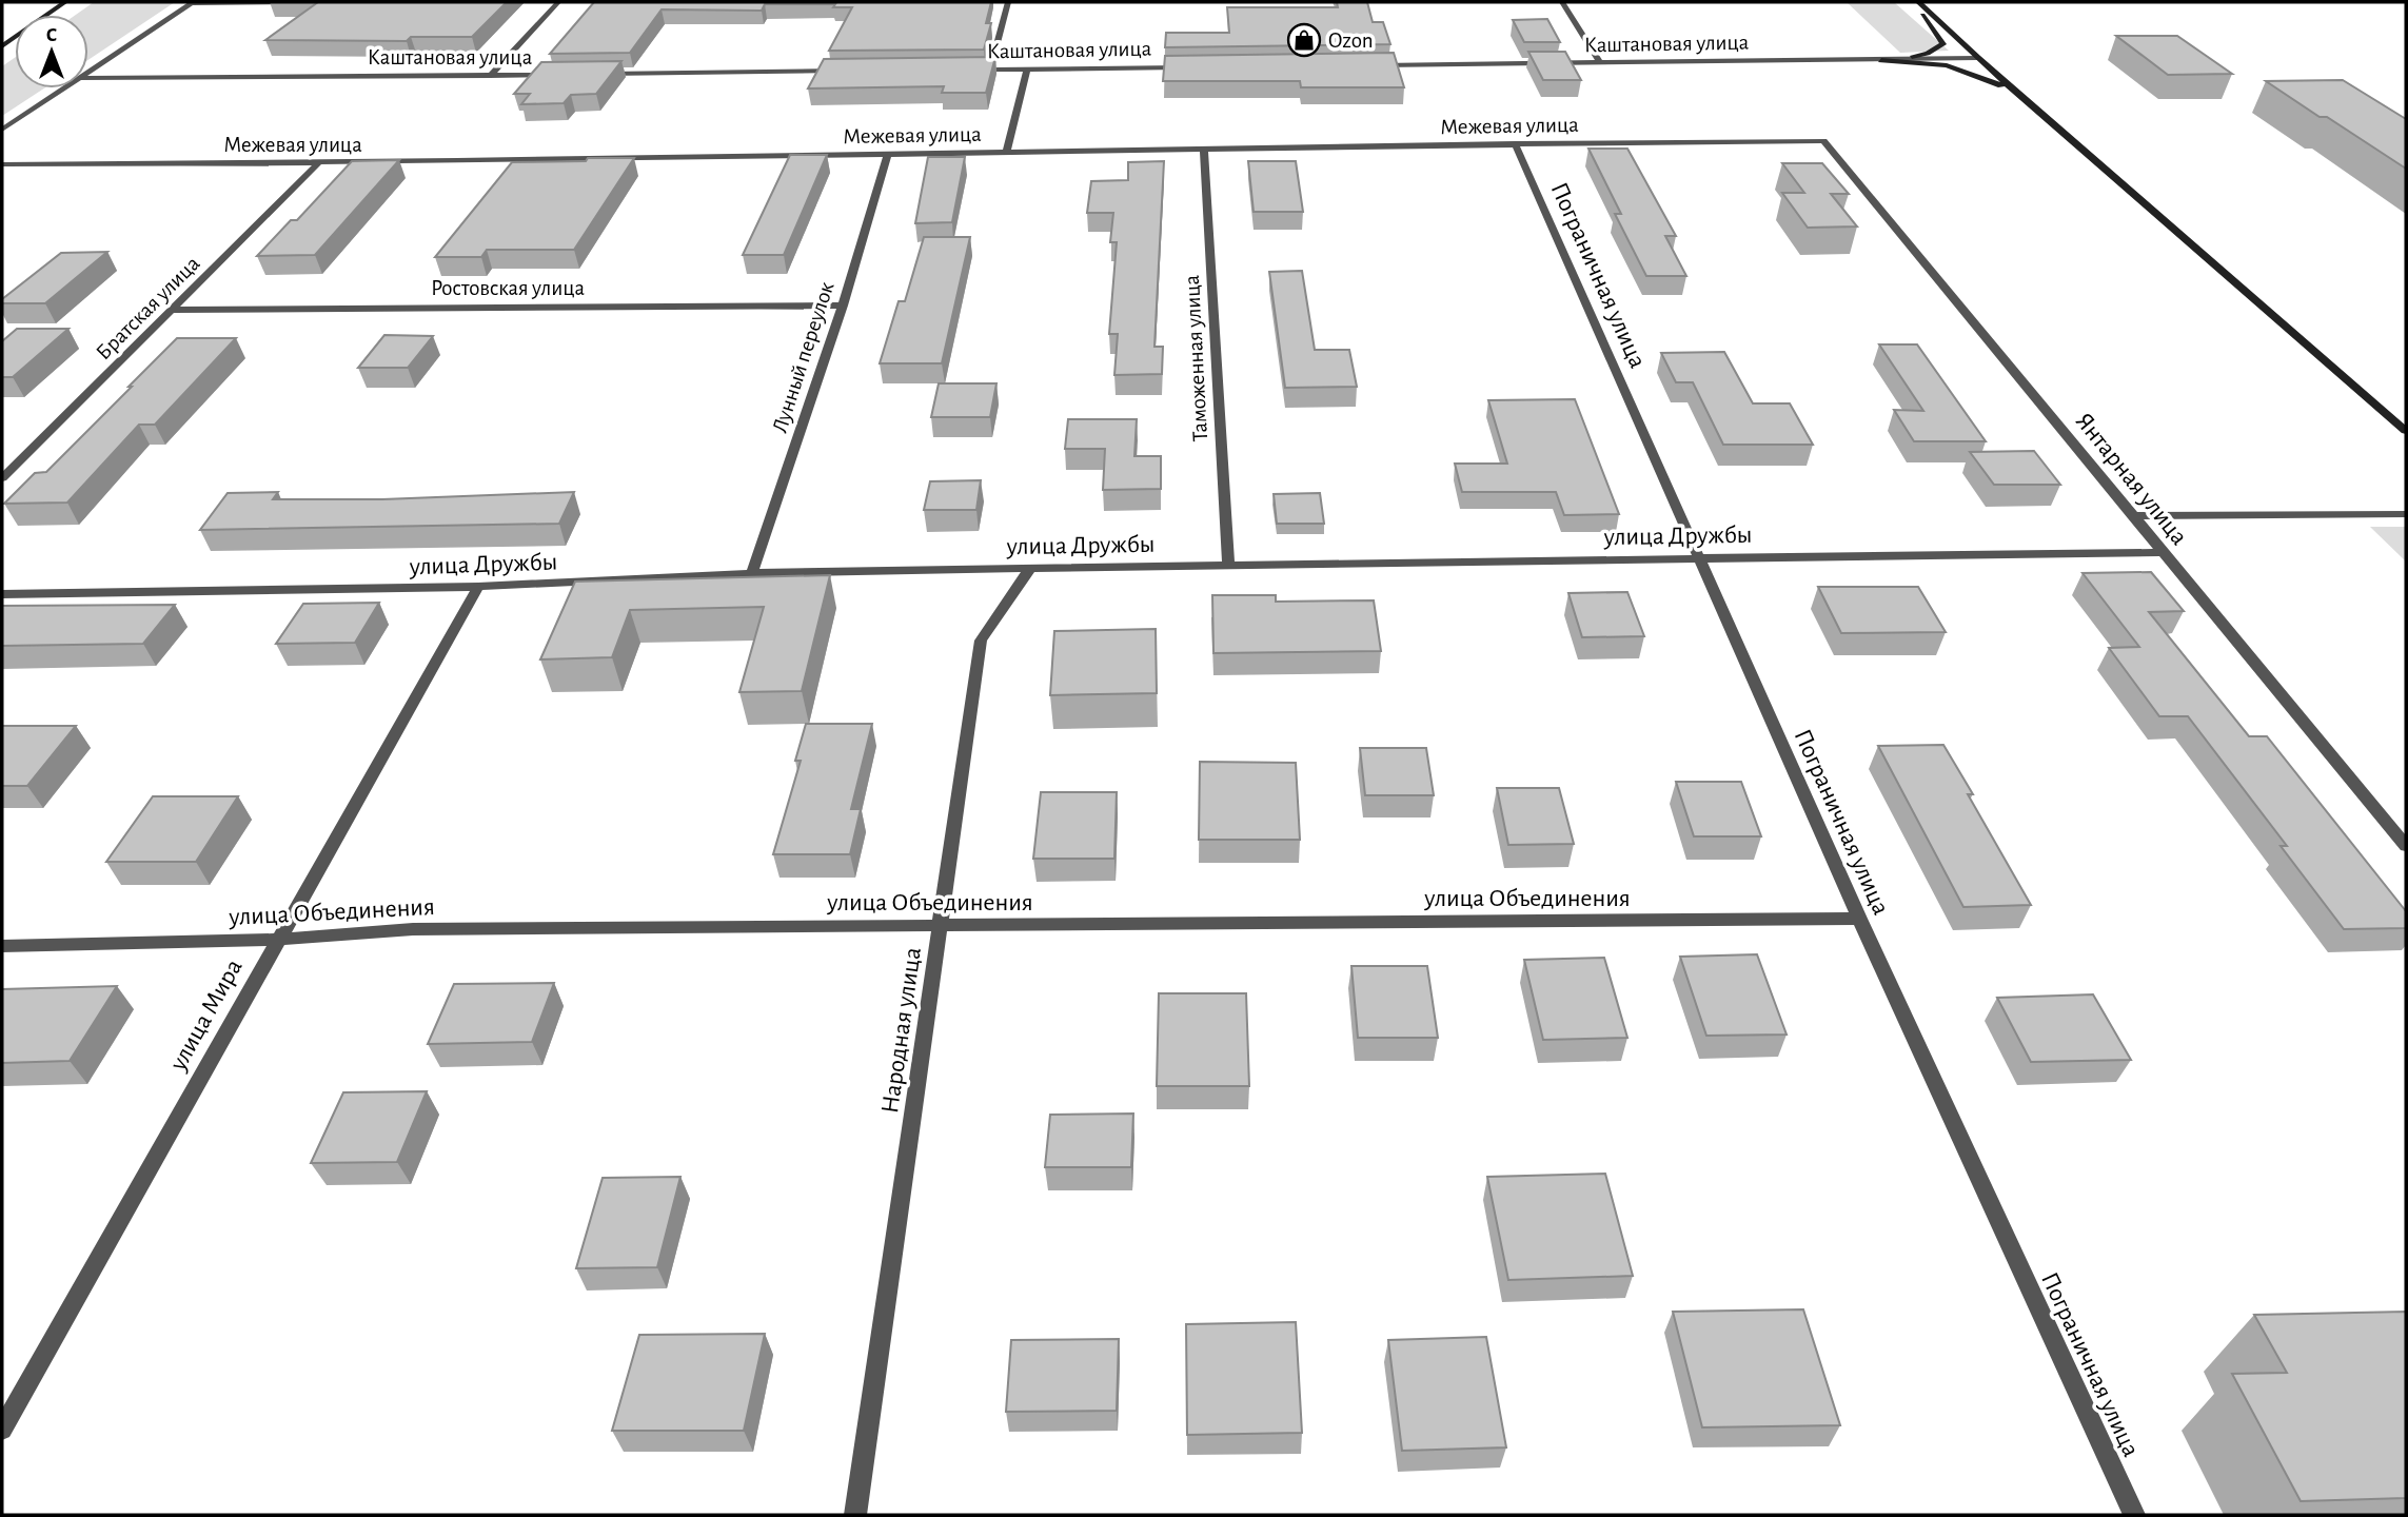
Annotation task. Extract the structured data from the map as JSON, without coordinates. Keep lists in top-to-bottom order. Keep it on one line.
{"streets":{"street":["Каштановая улица","Межевая улица","Пограничная улица","Ростовская улица","Братская улица","Лунный переулок","Таможенная улица","Янтарная улица","улица Дружбы","улица Объединения","улица Мира","Народная улица"]},"crossings":[["Межевая улица","Пограничная улица"],["Межевая улица","Братская улица"],["Межевая улица","Лунный переулок"],["Межевая улица","Таможенная улица"],["Межевая улица","Янтарная улица"],["Пограничная улица","улица Дружбы"],["Пограничная улица","улица Объединения"],["Ростовская улица","Братская улица"],["Ростовская улица","Лунный переулок"],["Лунный переулок","улица Дружбы"],["Таможенная улица","улица Дружбы"],["Янтарная улица","улица Дружбы"],["улица Дружбы","улица Мира"],["улица Дружбы","Народная улица"],["улица Объединения","улица Мира"],["улица Объединения","Народная улица"]],"places":{"shop":["Ozon"]},"north":"top"}
